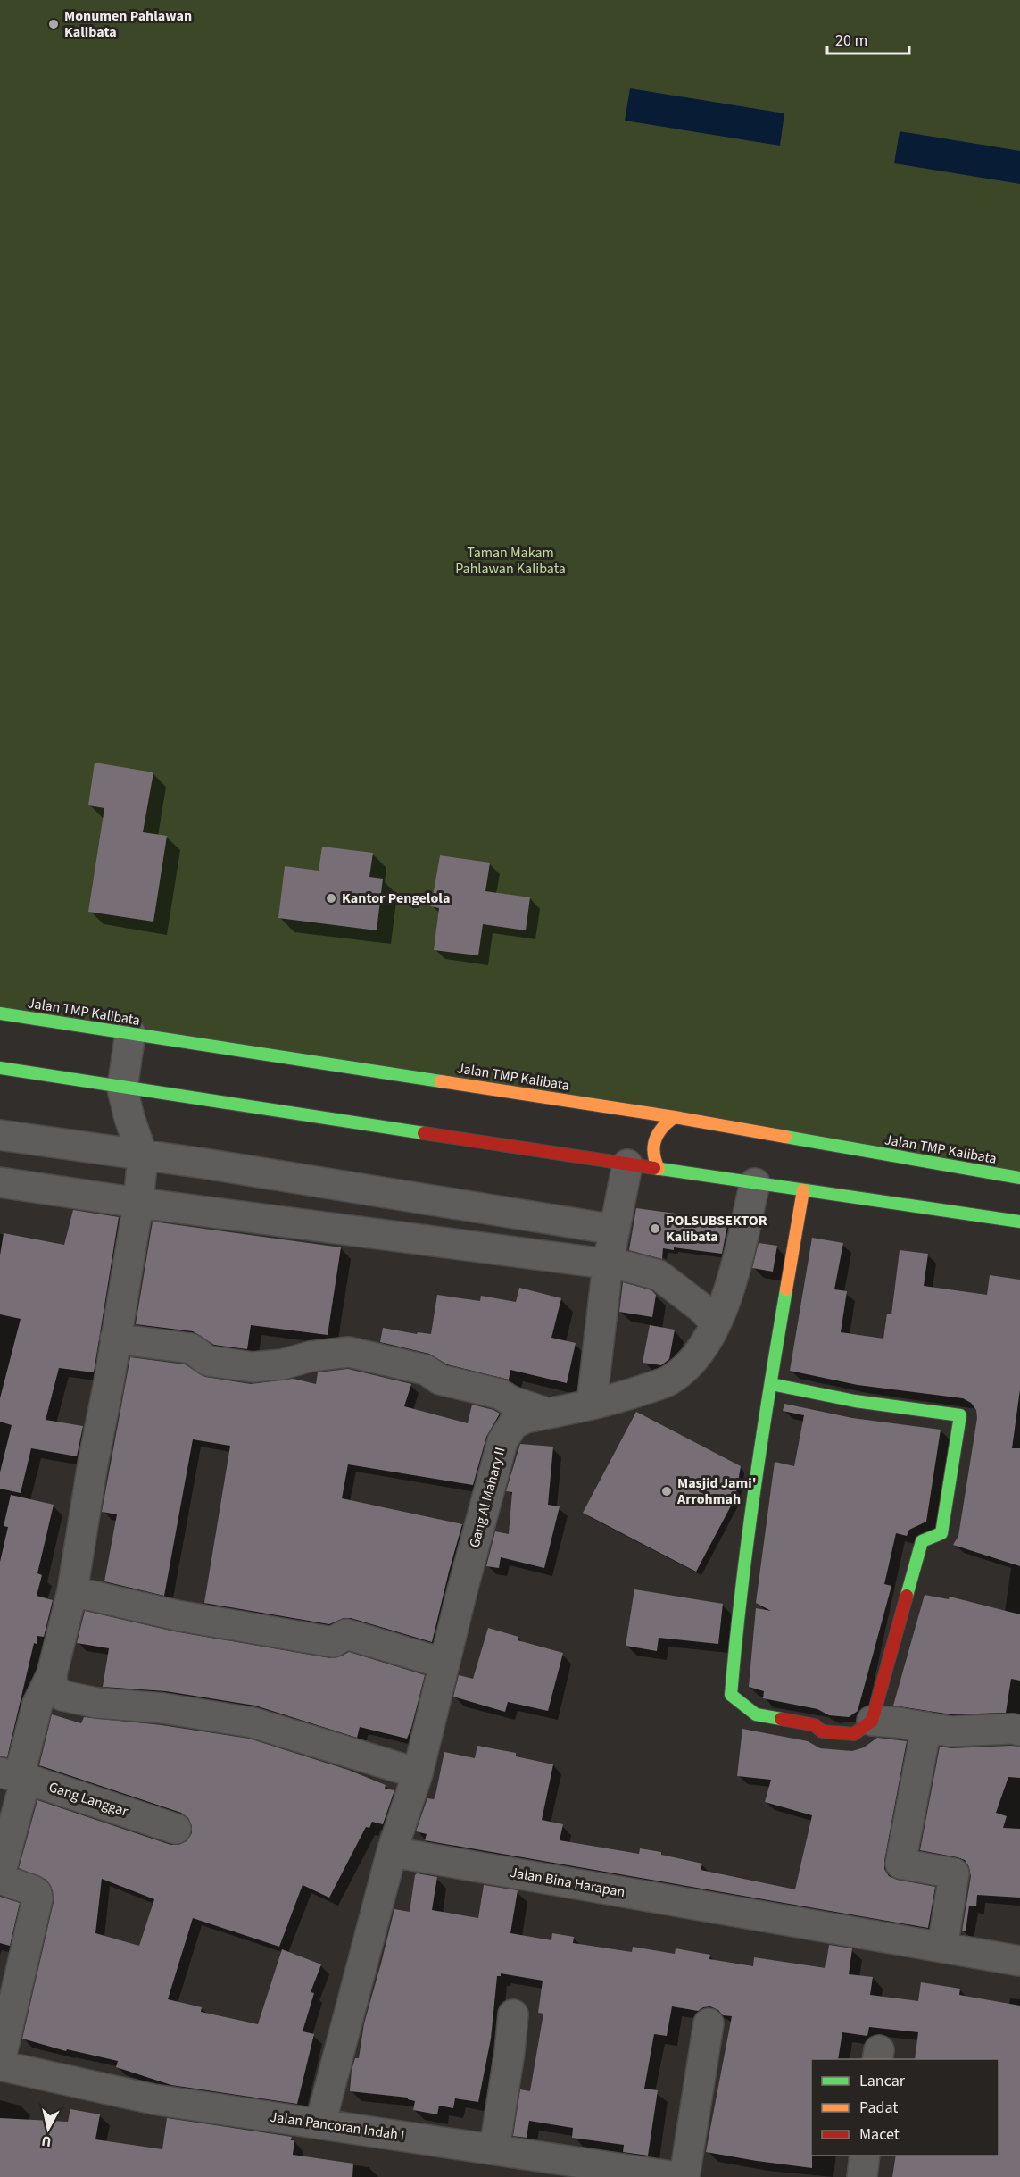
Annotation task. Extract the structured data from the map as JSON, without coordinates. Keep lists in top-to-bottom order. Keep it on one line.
{"streets":{"main road":["Jalan TMP Kalibata"],"street":["Gang Al Mahary II","Gang Langgar","Jalan Bina Harapan","Jalan Pancoran Indah I"]},"crossings":[["Gang Al Mahary II","Jalan Bina Harapan"]],"parks":["Taman Makam Pahlawan Kalibata"],"places":["Monumen Pahlawan Kalibata","Kantor Pengelola","POLSUBSEKTOR Kalibata","Masjid Jami' Arrohmah"],"legend":["Lancar","Padat","Macet"],"scale_bar":"20 m","north":"bottom"}
